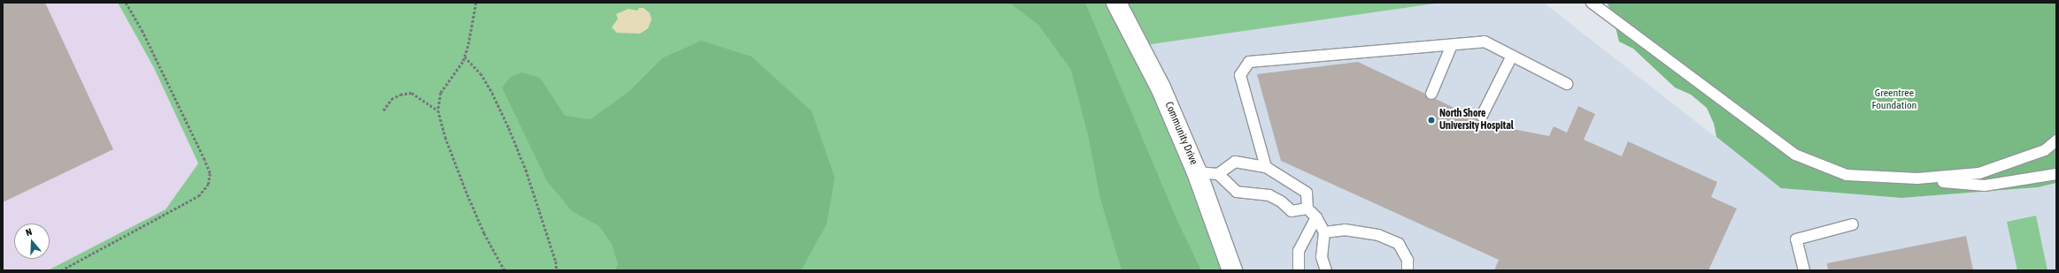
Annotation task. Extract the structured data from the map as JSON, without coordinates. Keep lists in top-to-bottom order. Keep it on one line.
{"streets":{"main road":["Community Drive"]},"parks":["Greentree Foundation"],"places":["North Shore University Hospital"],"north":"top"}
